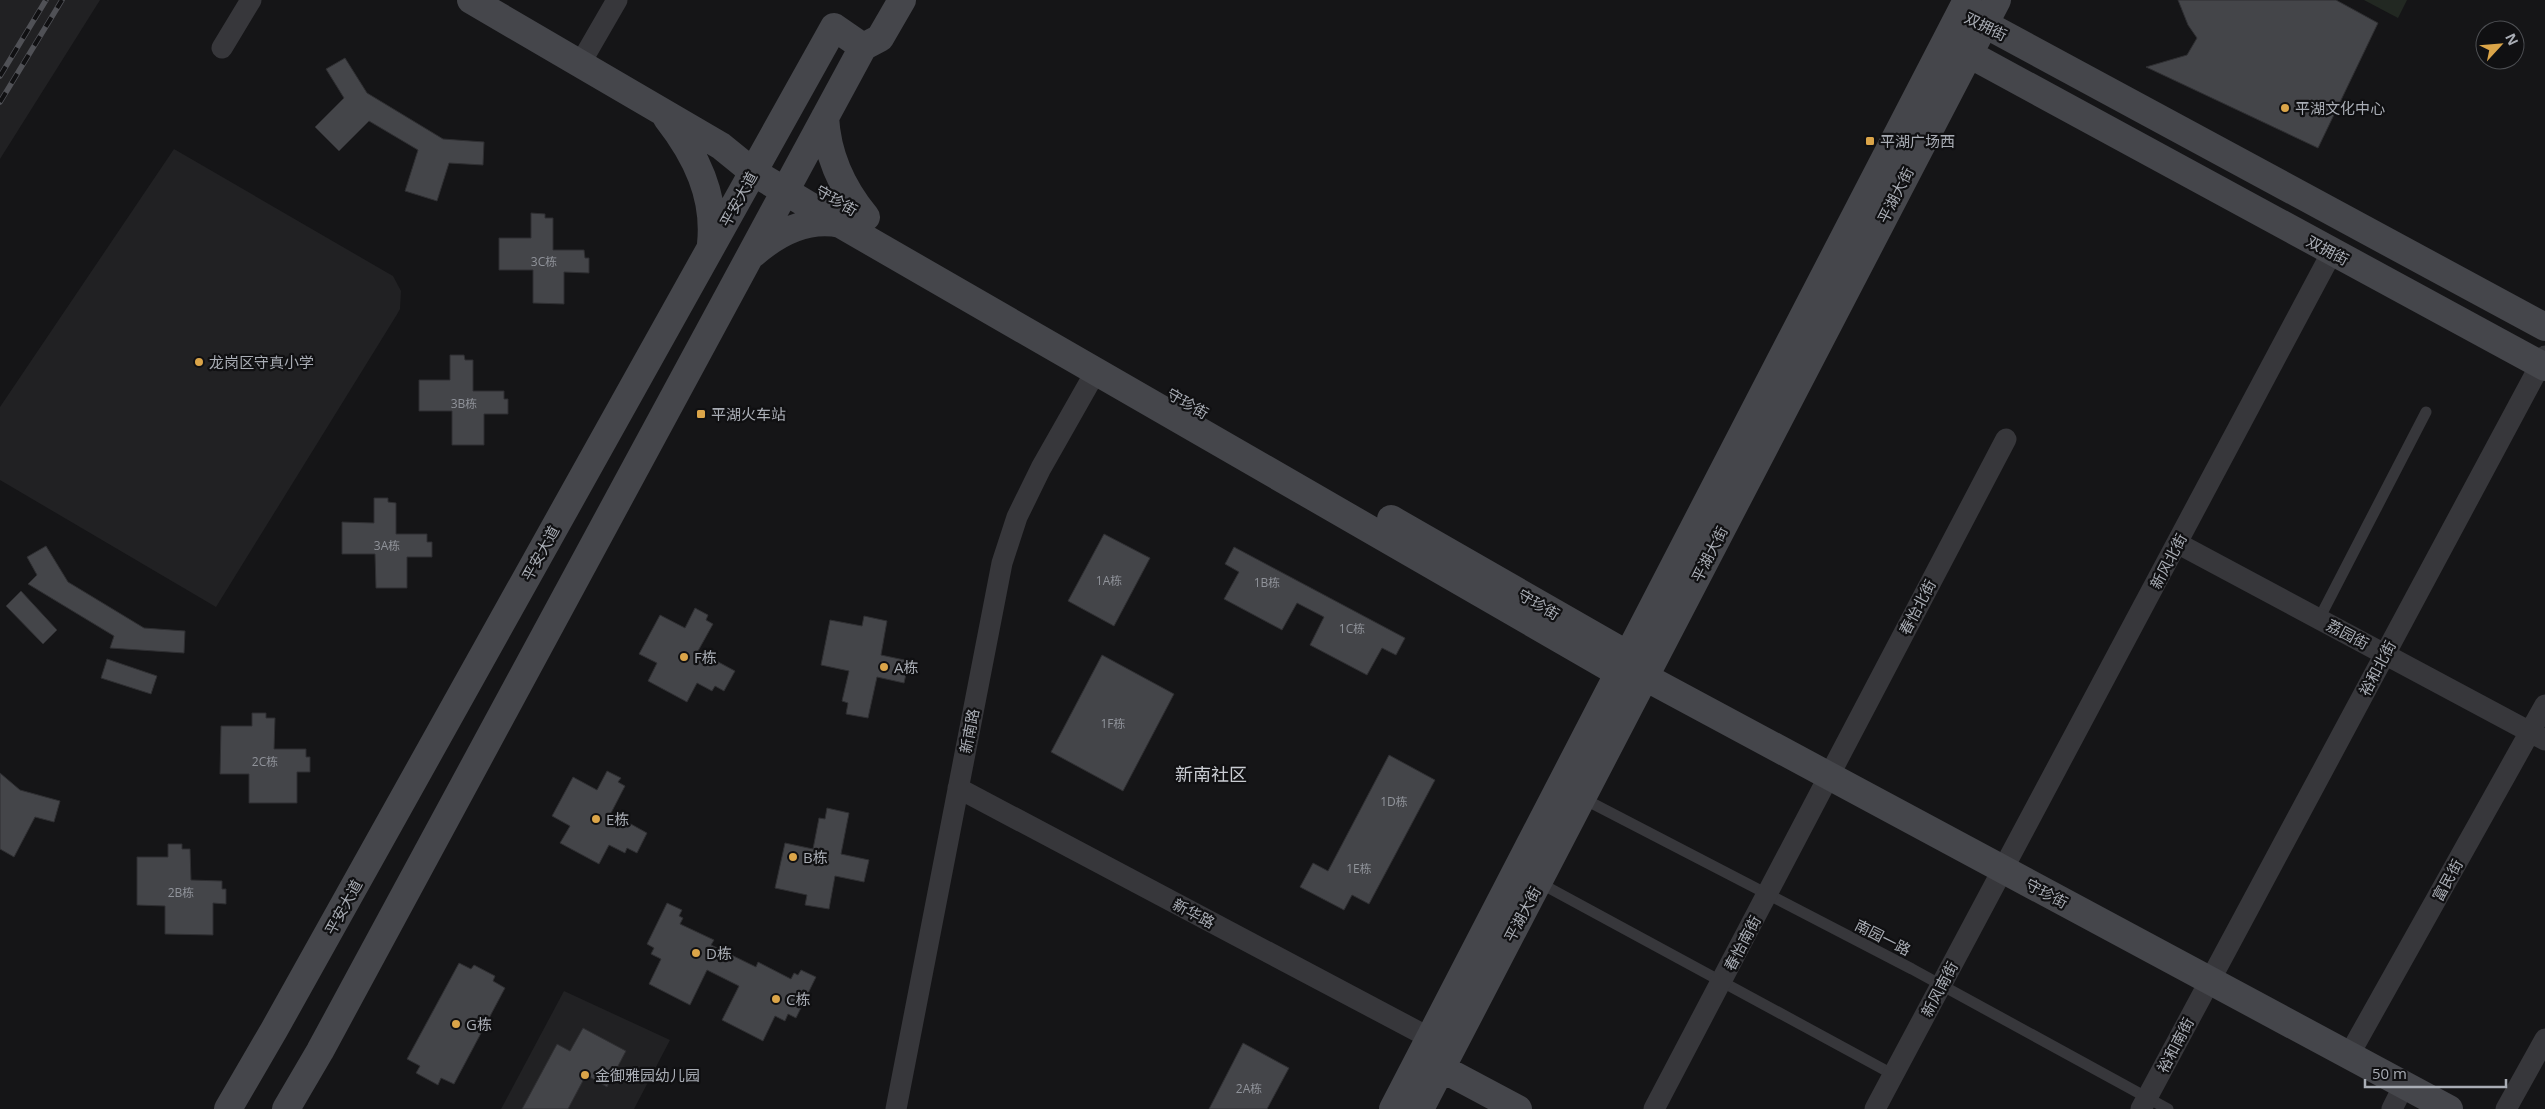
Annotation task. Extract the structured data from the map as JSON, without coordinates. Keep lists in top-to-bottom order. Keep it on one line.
{"streets":{"street":["双拥街","平湖大街","平安大道","守珍街","新风北街","春怡北街","荔园街","裕和北街","新南路","富民街","新华路","春怡南街","新风南街","裕和南街"],"lane":["南园一路"]},"crossings":[["双拥街","平湖大街"],["双拥街","新风北街"],["双拥街","裕和北街"],["平湖大街","守珍街"],["平湖大街","新华路"],["平湖大街","南园一路"],["平安大道","守珍街"],["守珍街","新风北街"],["守珍街","春怡北街"],["守珍街","裕和北街"],["守珍街","新南路"],["守珍街","富民街"],["守珍街","春怡南街"],["守珍街","新风南街"],["守珍街","裕和南街"],["新风北街","荔园街"],["新风北街","新风南街"],["春怡北街","春怡南街"],["荔园街","裕和北街"],["荔园街","富民街"],["裕和北街","裕和南街"],["新南路","新华路"],["南园一路","春怡南街"],["南园一路","新风南街"],["南园一路","裕和南街"]],"districts":["新南社区"],"places":{"other":["平湖文化中心","龙岗区守真小学","F栋","A栋","E栋","B栋","D栋","C栋","G栋","金御雅园幼儿园"],"transit":["平湖广场西","平湖火车站"]},"house_numbers":["3C栋","3B栋","3A栋","1A栋","1B栋","1C栋","1F栋","2C栋","1D栋","1E栋","2B栋","2A栋"],"scale_bar":"50 m","north":"top right"}
